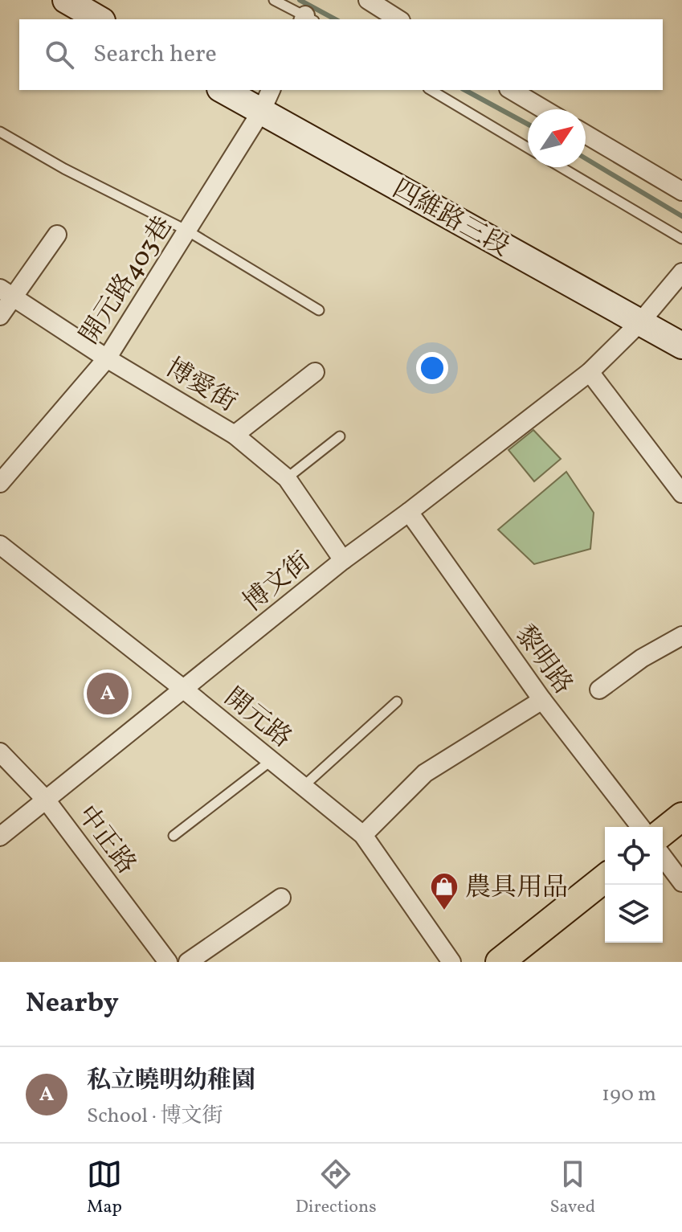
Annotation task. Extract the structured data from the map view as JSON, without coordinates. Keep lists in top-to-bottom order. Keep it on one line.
{"streets":{"street":["四維路三段","開元路403巷","博愛街","博文街","黎明路","開元路","中正路"]},"crossings":[["四維路三段","開元路403巷"],["四維路三段","博文街"],["開元路403巷","博愛街"],["博愛街","博文街"],["博文街","黎明路"],["博文街","開元路"],["博文街","中正路"]],"places":{"shop":["農具用品"]},"north":"top right","page":{"search":"Search here","pins":"A","heading":"Nearby","list":[{"mark":"A","name":"私立曉明幼稚園","note":"School · 博文街","value":"190 m"}],"nav":["Map","Directions","Saved"]}}
